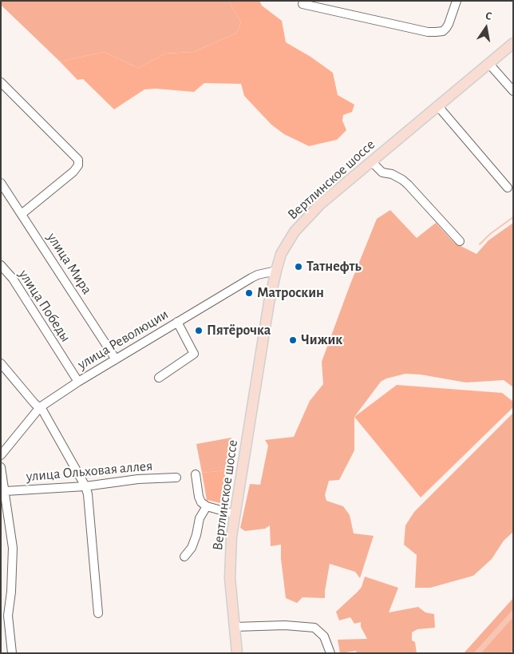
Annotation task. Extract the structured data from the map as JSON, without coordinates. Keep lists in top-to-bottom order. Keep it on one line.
{"streets":{"main road":["Вертлинское шоссе"],"street":["улица Мира","улица Победы","улица Революции","улица Ольховая аллея"]},"crossings":[["Вертлинское шоссе","улица Революции"],["улица Мира","улица Революции"],["улица Победы","улица Революции"]],"places":["Татнефть","Матроскин","Пятёрочка","Чижик"],"north":"top"}
